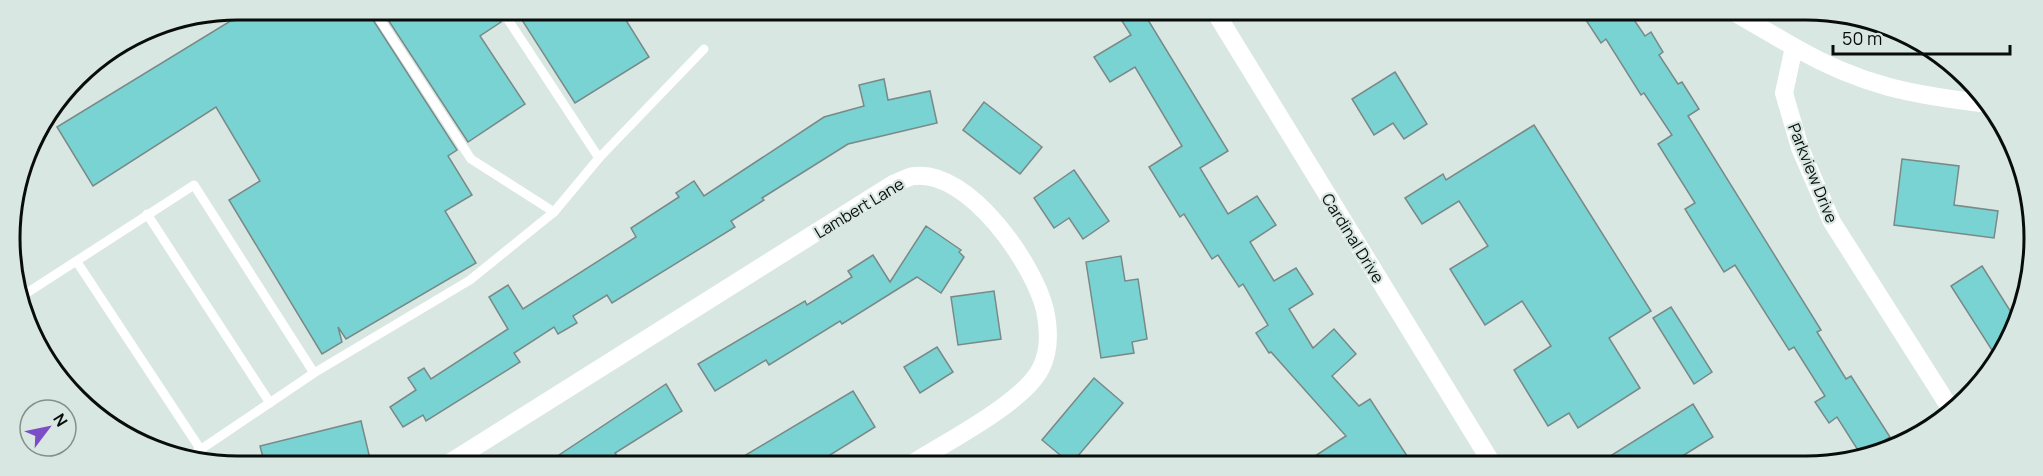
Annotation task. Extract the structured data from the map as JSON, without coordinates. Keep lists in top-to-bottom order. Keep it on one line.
{"streets":{"street":["Parkview Drive","Lambert Lane","Cardinal Drive"]},"scale_bar":"50 m","north":"top right"}
